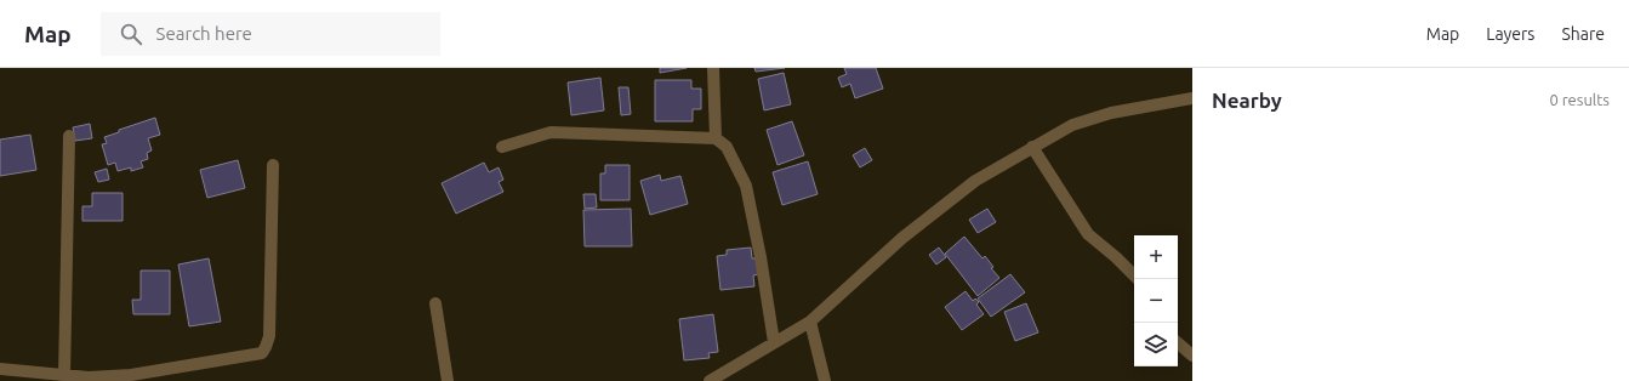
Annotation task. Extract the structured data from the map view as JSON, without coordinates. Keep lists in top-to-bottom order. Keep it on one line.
{"page":{"header":"Map","search":"Search here","nav":["Map","Layers","Share"],"heading":["Nearby","0 results"],"map_buttons":["+","−"]}}
